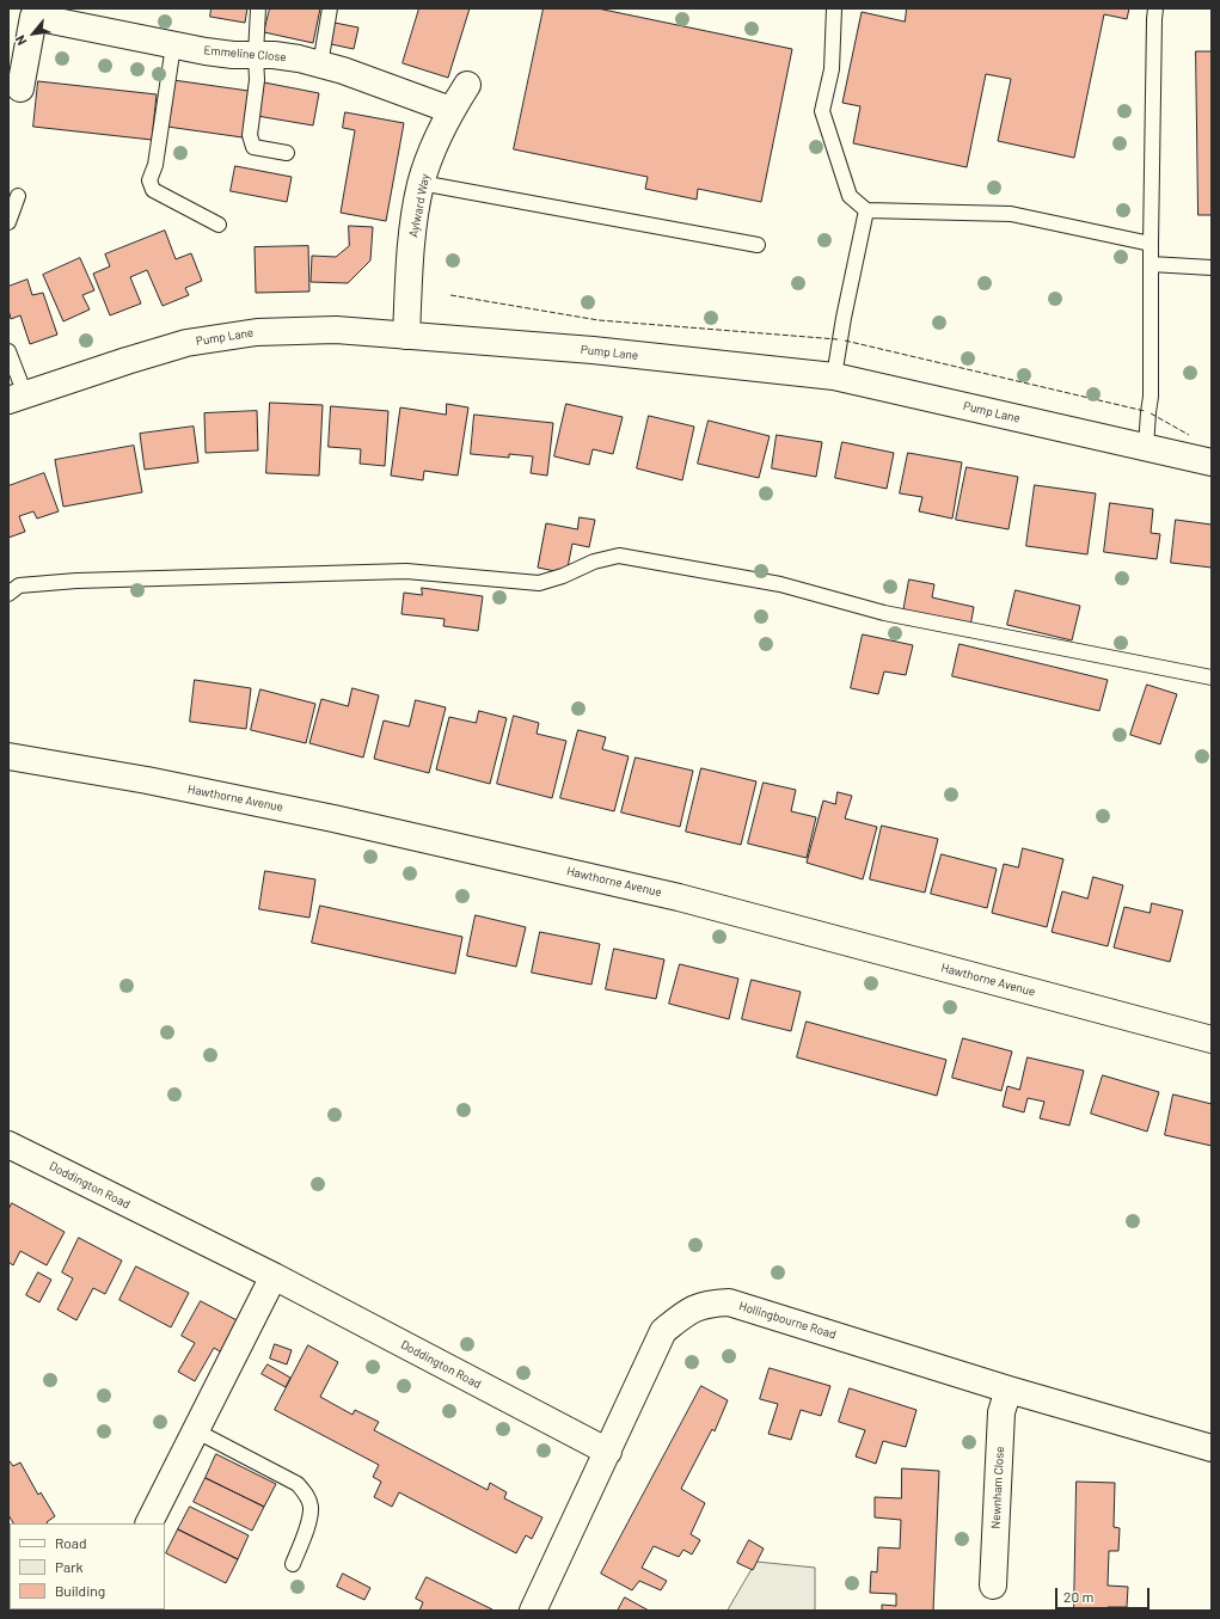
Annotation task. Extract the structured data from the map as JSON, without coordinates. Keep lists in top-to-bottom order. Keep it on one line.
{"streets":{"street":["Emmeline Close","Aylward Way","Pump Lane","Hawthorne Avenue","Doddington Road","Hollingbourne Road","Newnham Close"]},"crossings":[["Emmeline Close","Aylward Way"],["Aylward Way","Pump Lane"],["Doddington Road","Hollingbourne Road"],["Hollingbourne Road","Newnham Close"]],"legend":["Road","Park","Building"],"scale_bar":"20 m","north":"bottom left"}
